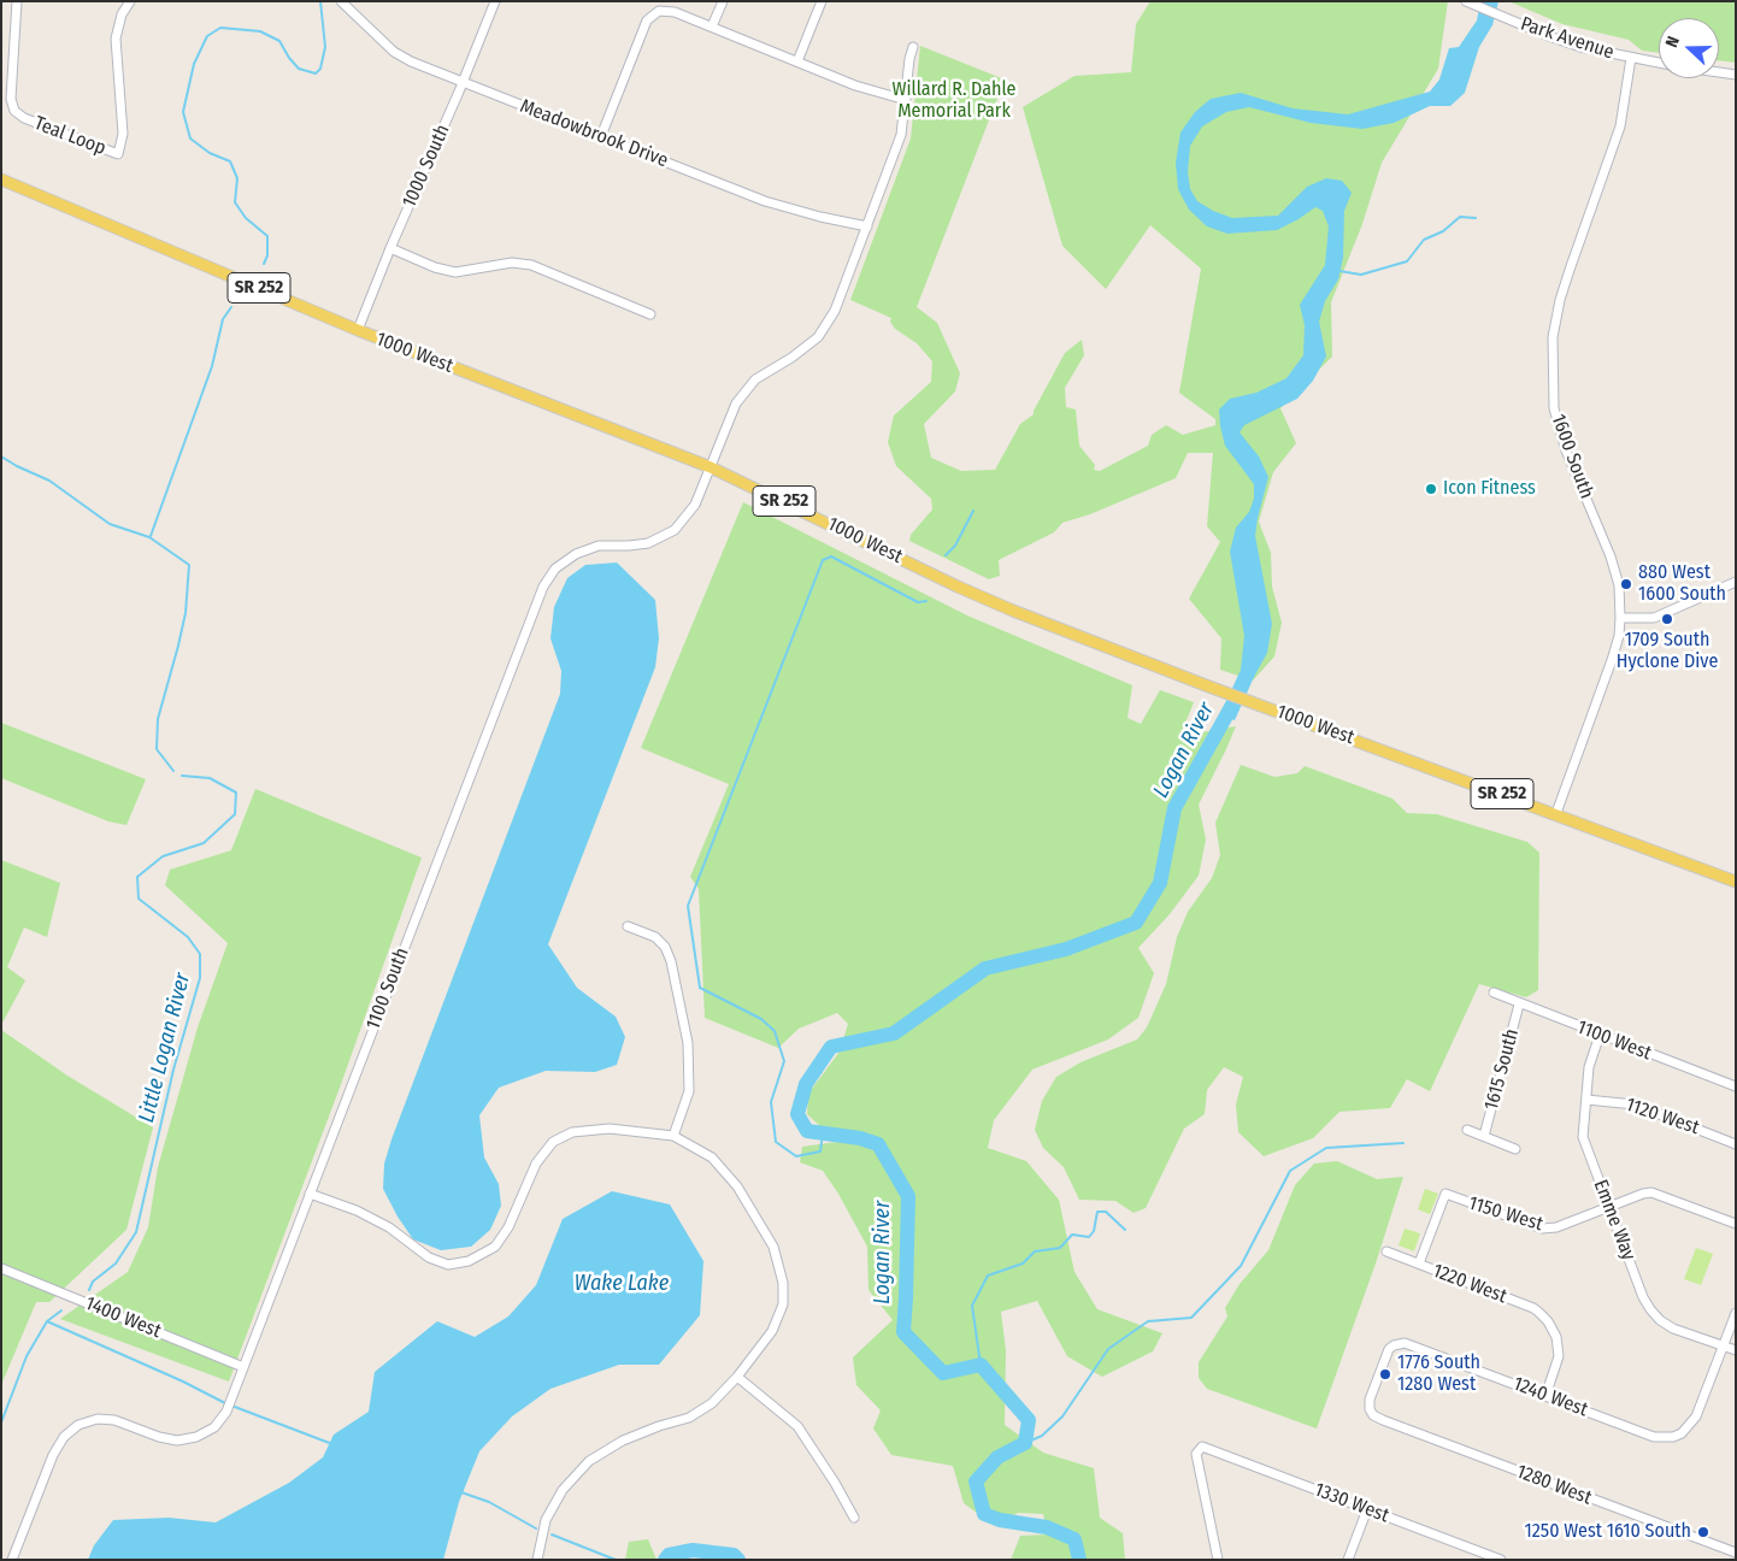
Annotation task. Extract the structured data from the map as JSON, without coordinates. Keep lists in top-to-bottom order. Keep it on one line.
{"streets":{"main road":["SR 252","1000 West"],"street":["Park Avenue","Meadowbrook Drive","Teal Loop","1000 South","1600 South","1100 South","1100 West","1615 South","1120 West","1150 West","Emme Way","1220 West","1400 West","1240 West","1280 West","1330 West"]},"crossings":[["Park Avenue","1600 South"],["Meadowbrook Drive","1000 South"],["1000 South","1000 West"],["1000 West","1600 South"],["1000 West","1100 South"],["1100 South","1400 West"],["1100 West","1615 South"],["1100 West","Emme Way"],["1120 West","Emme Way"],["1150 West","Emme Way"],["1150 West","1220 West"],["Emme Way","1240 West"],["1220 West","1240 West"],["1240 West","1280 West"]],"water":["Logan River","Little Logan River","Wake Lake"],"parks":["Willard R. Dahle Memorial Park"],"places":["Icon Fitness","880 West 1600 South","1709 South Hyclone Dive","1776 South 1280 West","1250 West 1610 South"],"north":"left"}
